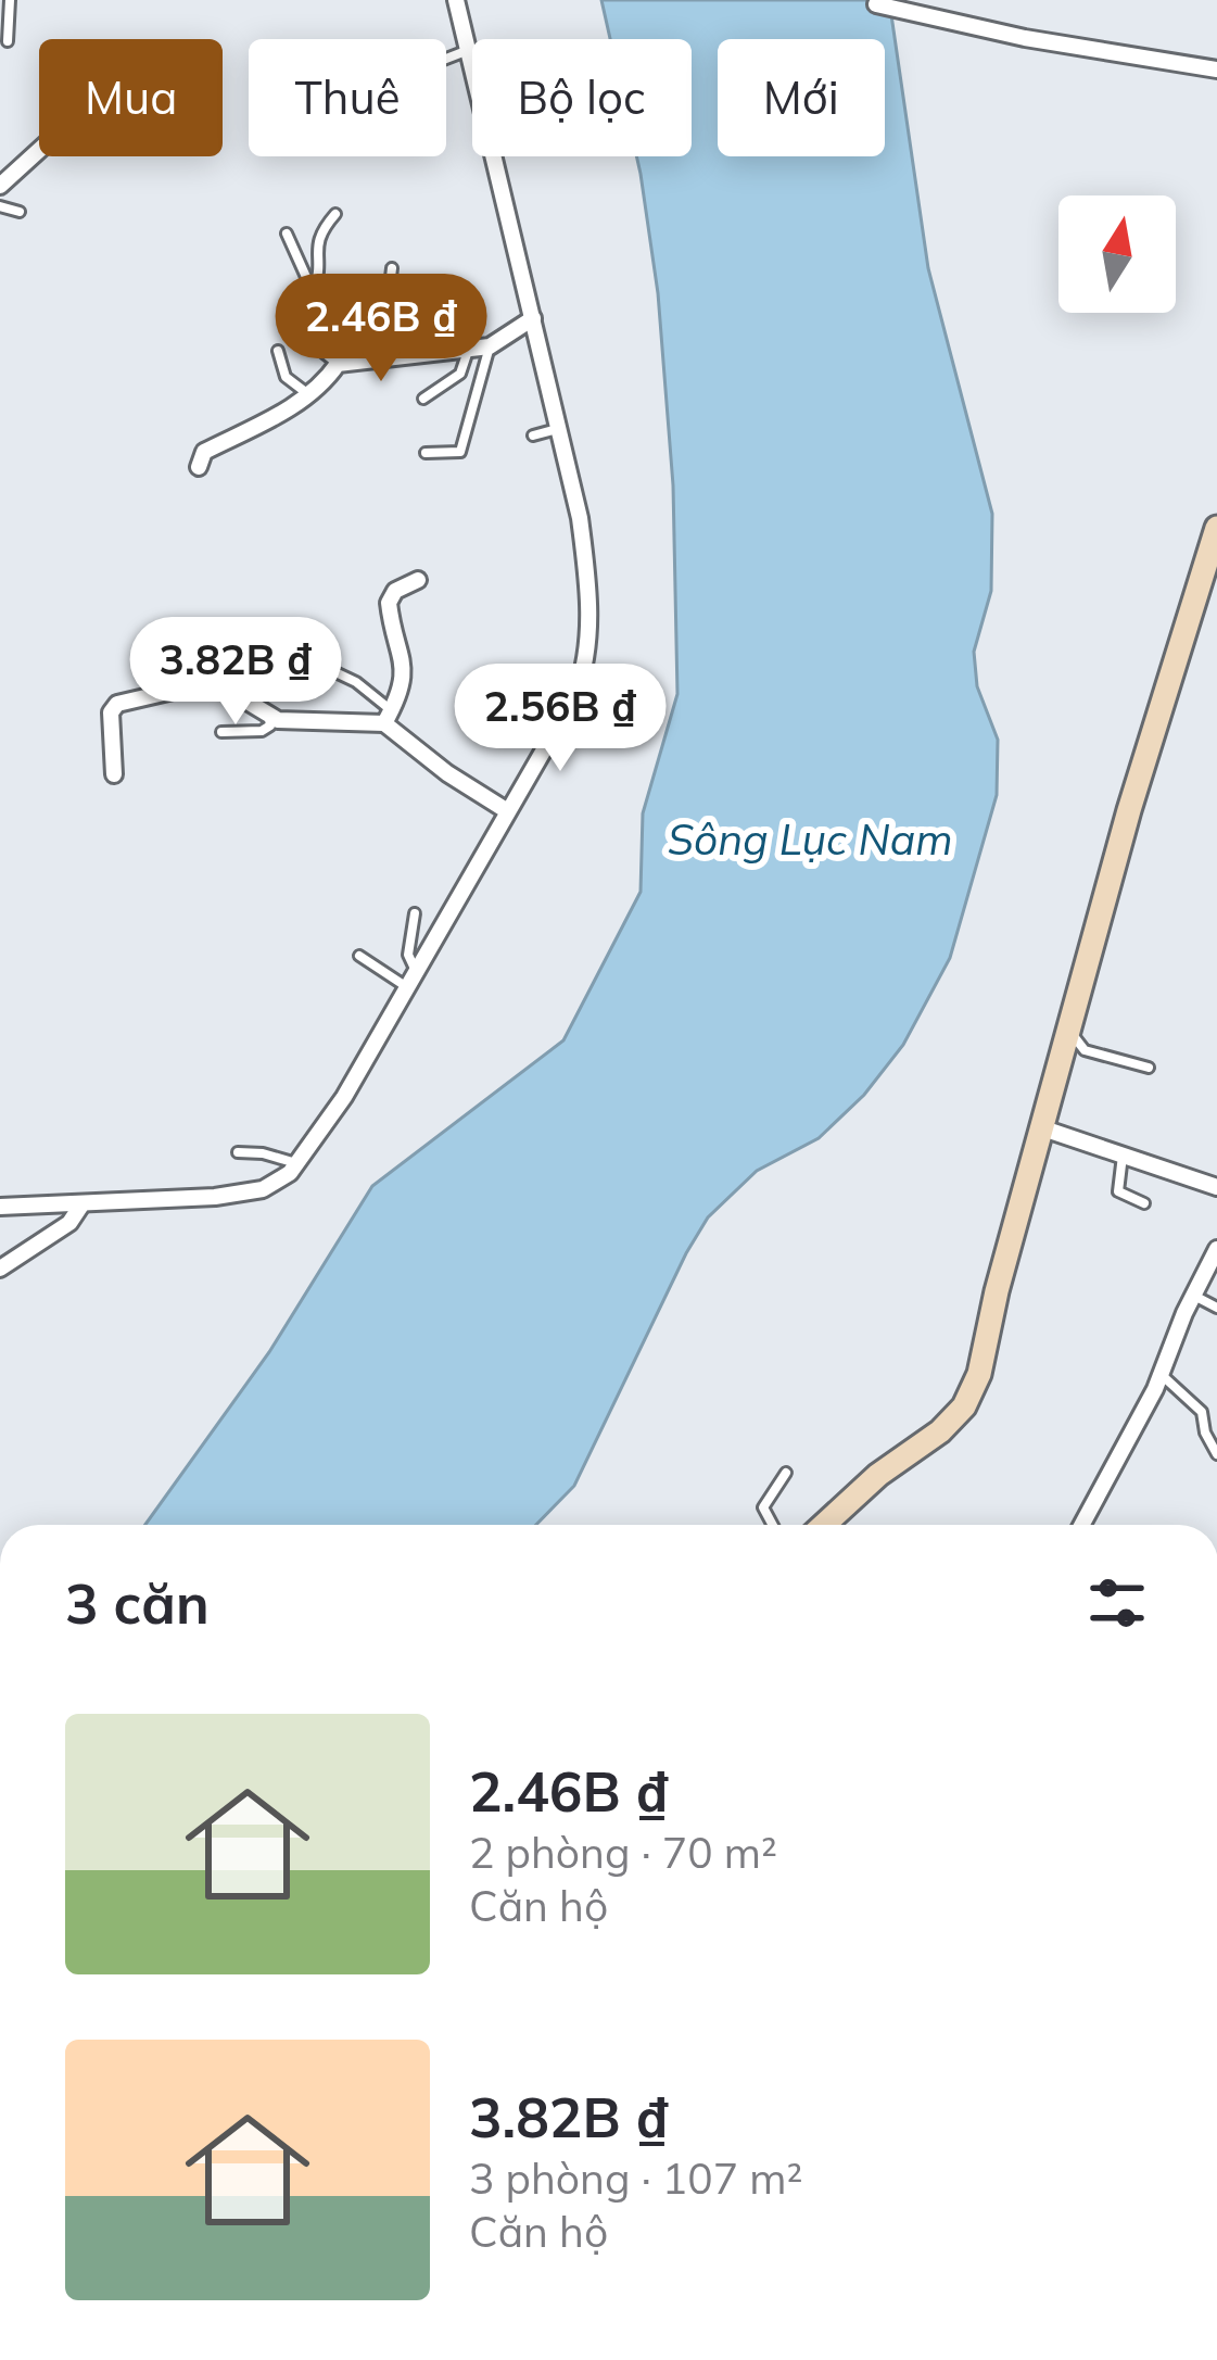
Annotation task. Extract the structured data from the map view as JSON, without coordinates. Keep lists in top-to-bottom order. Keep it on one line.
{"water":["Sông Lục Nam"],"north":"top","page":{"chip":["Mua","Thuê","Bộ lọc","Mới"],"price":["2.46B ₫","3.82B ₫","2.56B ₫"],"heading":"3 căn","list":[{"name":"2.46B ₫","note":"2 phòng · 70 m² · Căn hộ"},{"name":"3.82B ₫","note":"3 phòng · 107 m² · Căn hộ"}]}}
